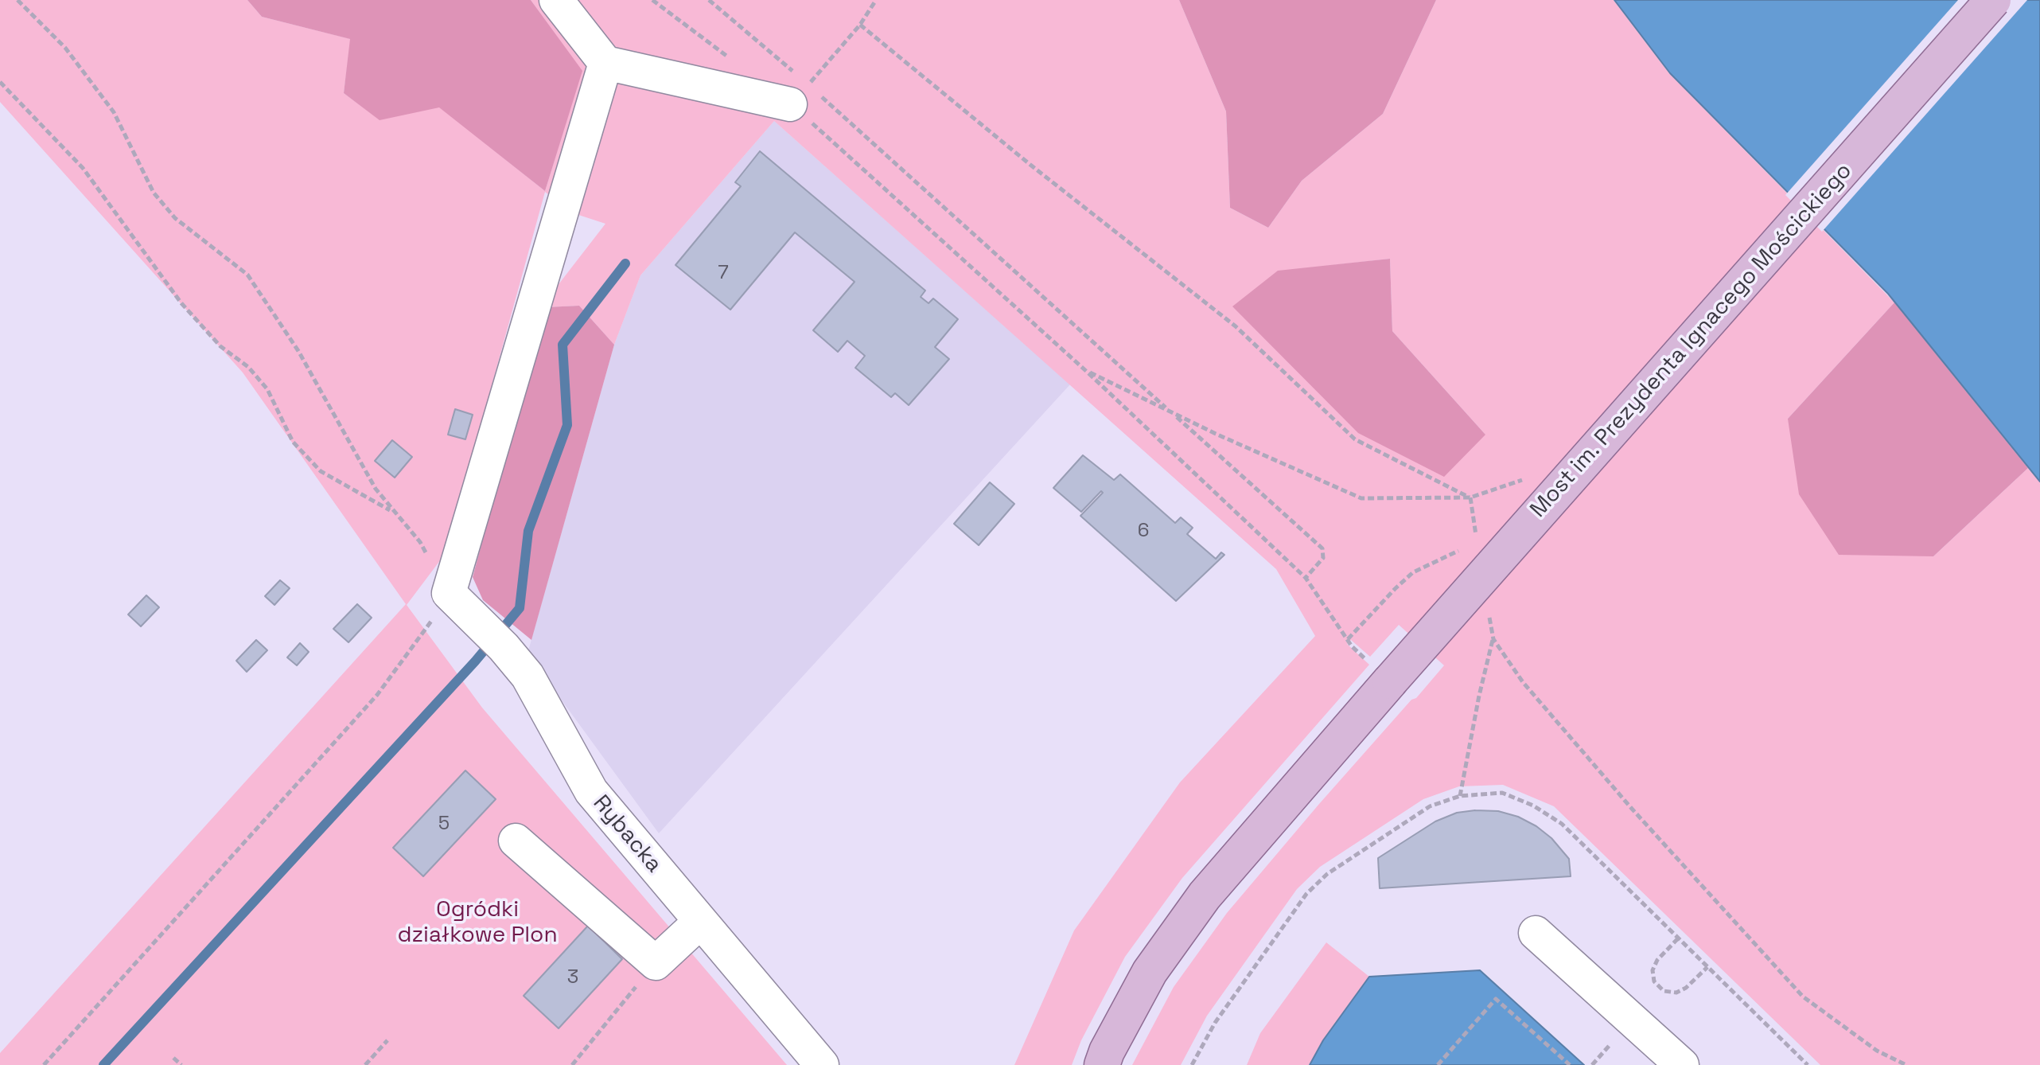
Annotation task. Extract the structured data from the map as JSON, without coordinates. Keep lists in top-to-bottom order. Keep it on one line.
{"streets":{"main road":["Most im. Prezydenta Ignacego Mościckiego"],"street":["Rybacka"]},"parks":["Ogródki działkowe Plon"],"house_numbers":["7","6","5","3"]}
